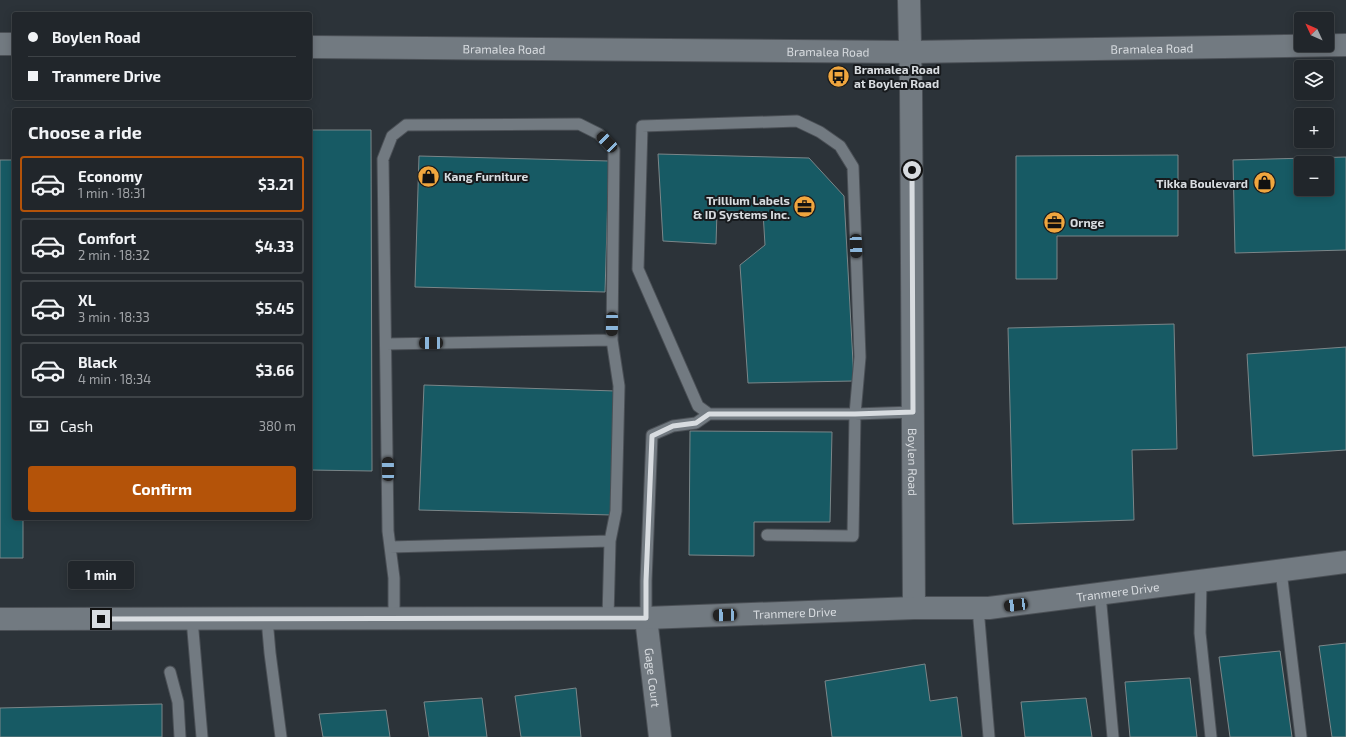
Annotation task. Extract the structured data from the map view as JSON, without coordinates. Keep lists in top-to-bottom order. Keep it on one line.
{"streets":{"street":["Bramalea Road","Boylen Road","Tranmere Drive","Gage Court"]},"crossings":[["Bramalea Road","Boylen Road"],["Boylen Road","Tranmere Drive"],["Tranmere Drive","Gage Court"]],"places":{"bus stop":["Bramalea Road at Boylen Road"],"shop":["Kang Furniture","Tikka Boulevard"],"office":["Trillium Labels & ID Systems Inc.","Ornge"]},"north":"top left","page":{"map_buttons":["+","−"],"banner":["Boylen Road","Tranmere Drive"],"heading":"Choose a ride","list":[{"name":"Economy","note":"1 min · 18:31","value":"$3.21"},{"name":"Comfort","note":"2 min · 18:32","value":"$4.33"},{"name":"XL","note":"3 min · 18:33","value":"$5.45"},{"name":"Black","note":"4 min · 18:34","value":"$3.66"}],"pay":["Cash","380 m"],"buttons":"Confirm","bubble":"1 min"}}
